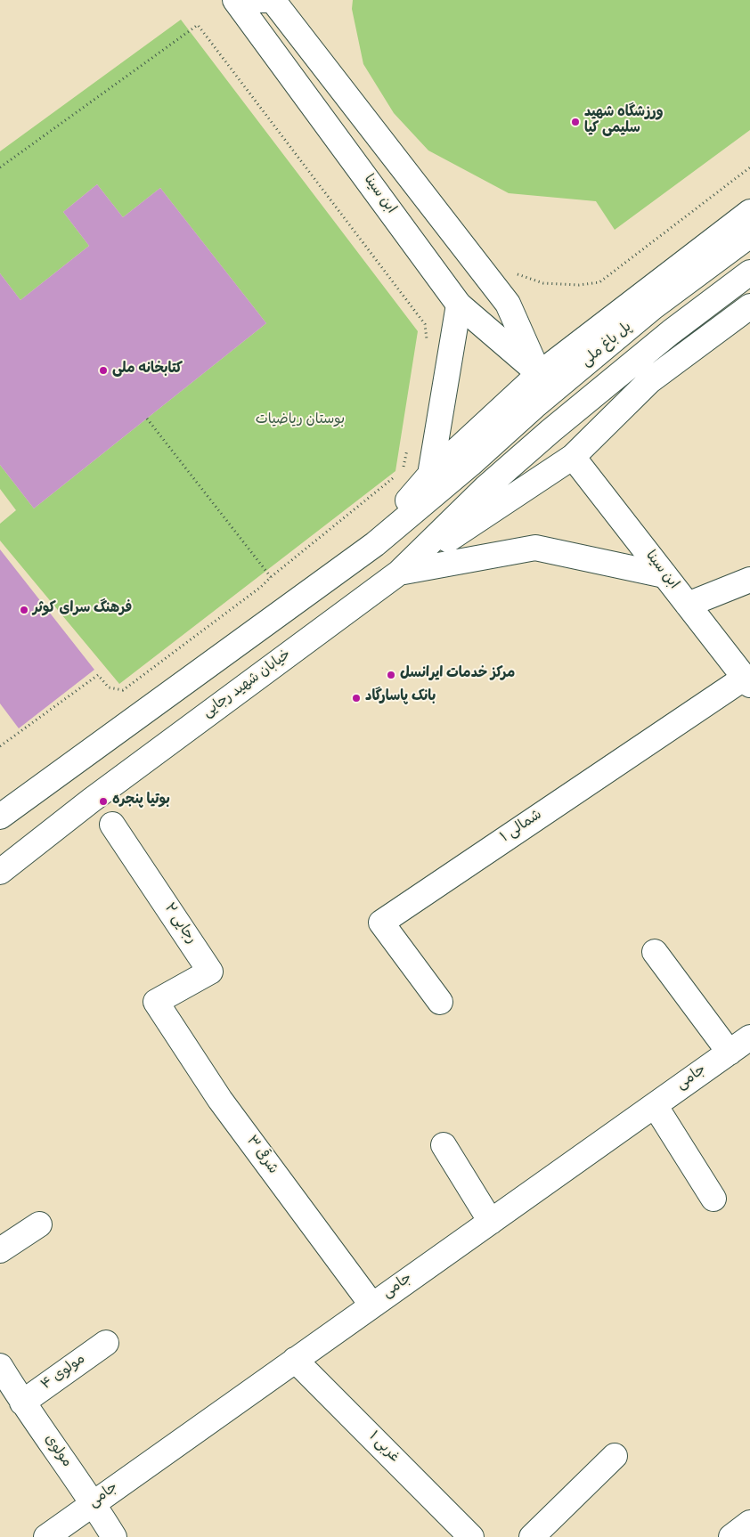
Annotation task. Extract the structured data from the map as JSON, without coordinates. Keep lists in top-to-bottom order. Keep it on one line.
{"streets":{"street":["ابن سینا","پل باغ ملی","خیابان شهید رجایی","شمالی ۱","رجایی ۲","جامی","شرقی ۳","مولوی ۴","غربی ۱","مولوی"]},"crossings":[["ابن سینا","شمالی ۱"],["پل باغ ملی","خیابان شهید رجایی"],["رجایی ۲","شرقی ۳"],["جامی","شرقی ۳"],["جامی","غربی ۱"],["جامی","مولوی"],["مولوی ۴","مولوی"]],"parks":["بوستان ریاضیات"],"places":["ورزشگاه شهید سلیمی کیا","کتابخانه ملی","فرهنگ سرای کوثر","مرکز خدمات ایرانسل","بانک پاسارگاد","بوتیا پنجره"]}
